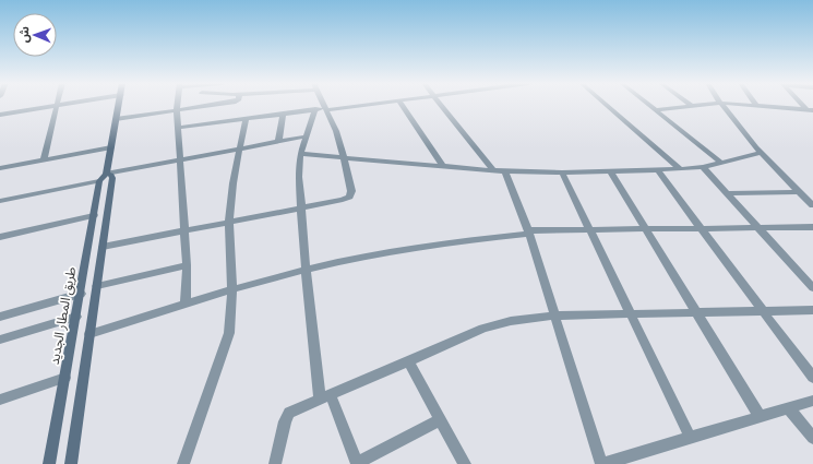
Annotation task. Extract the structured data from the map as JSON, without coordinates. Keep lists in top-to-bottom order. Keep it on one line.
{"streets":{"street":["طريق المطار الجديد"]},"north":"left"}
